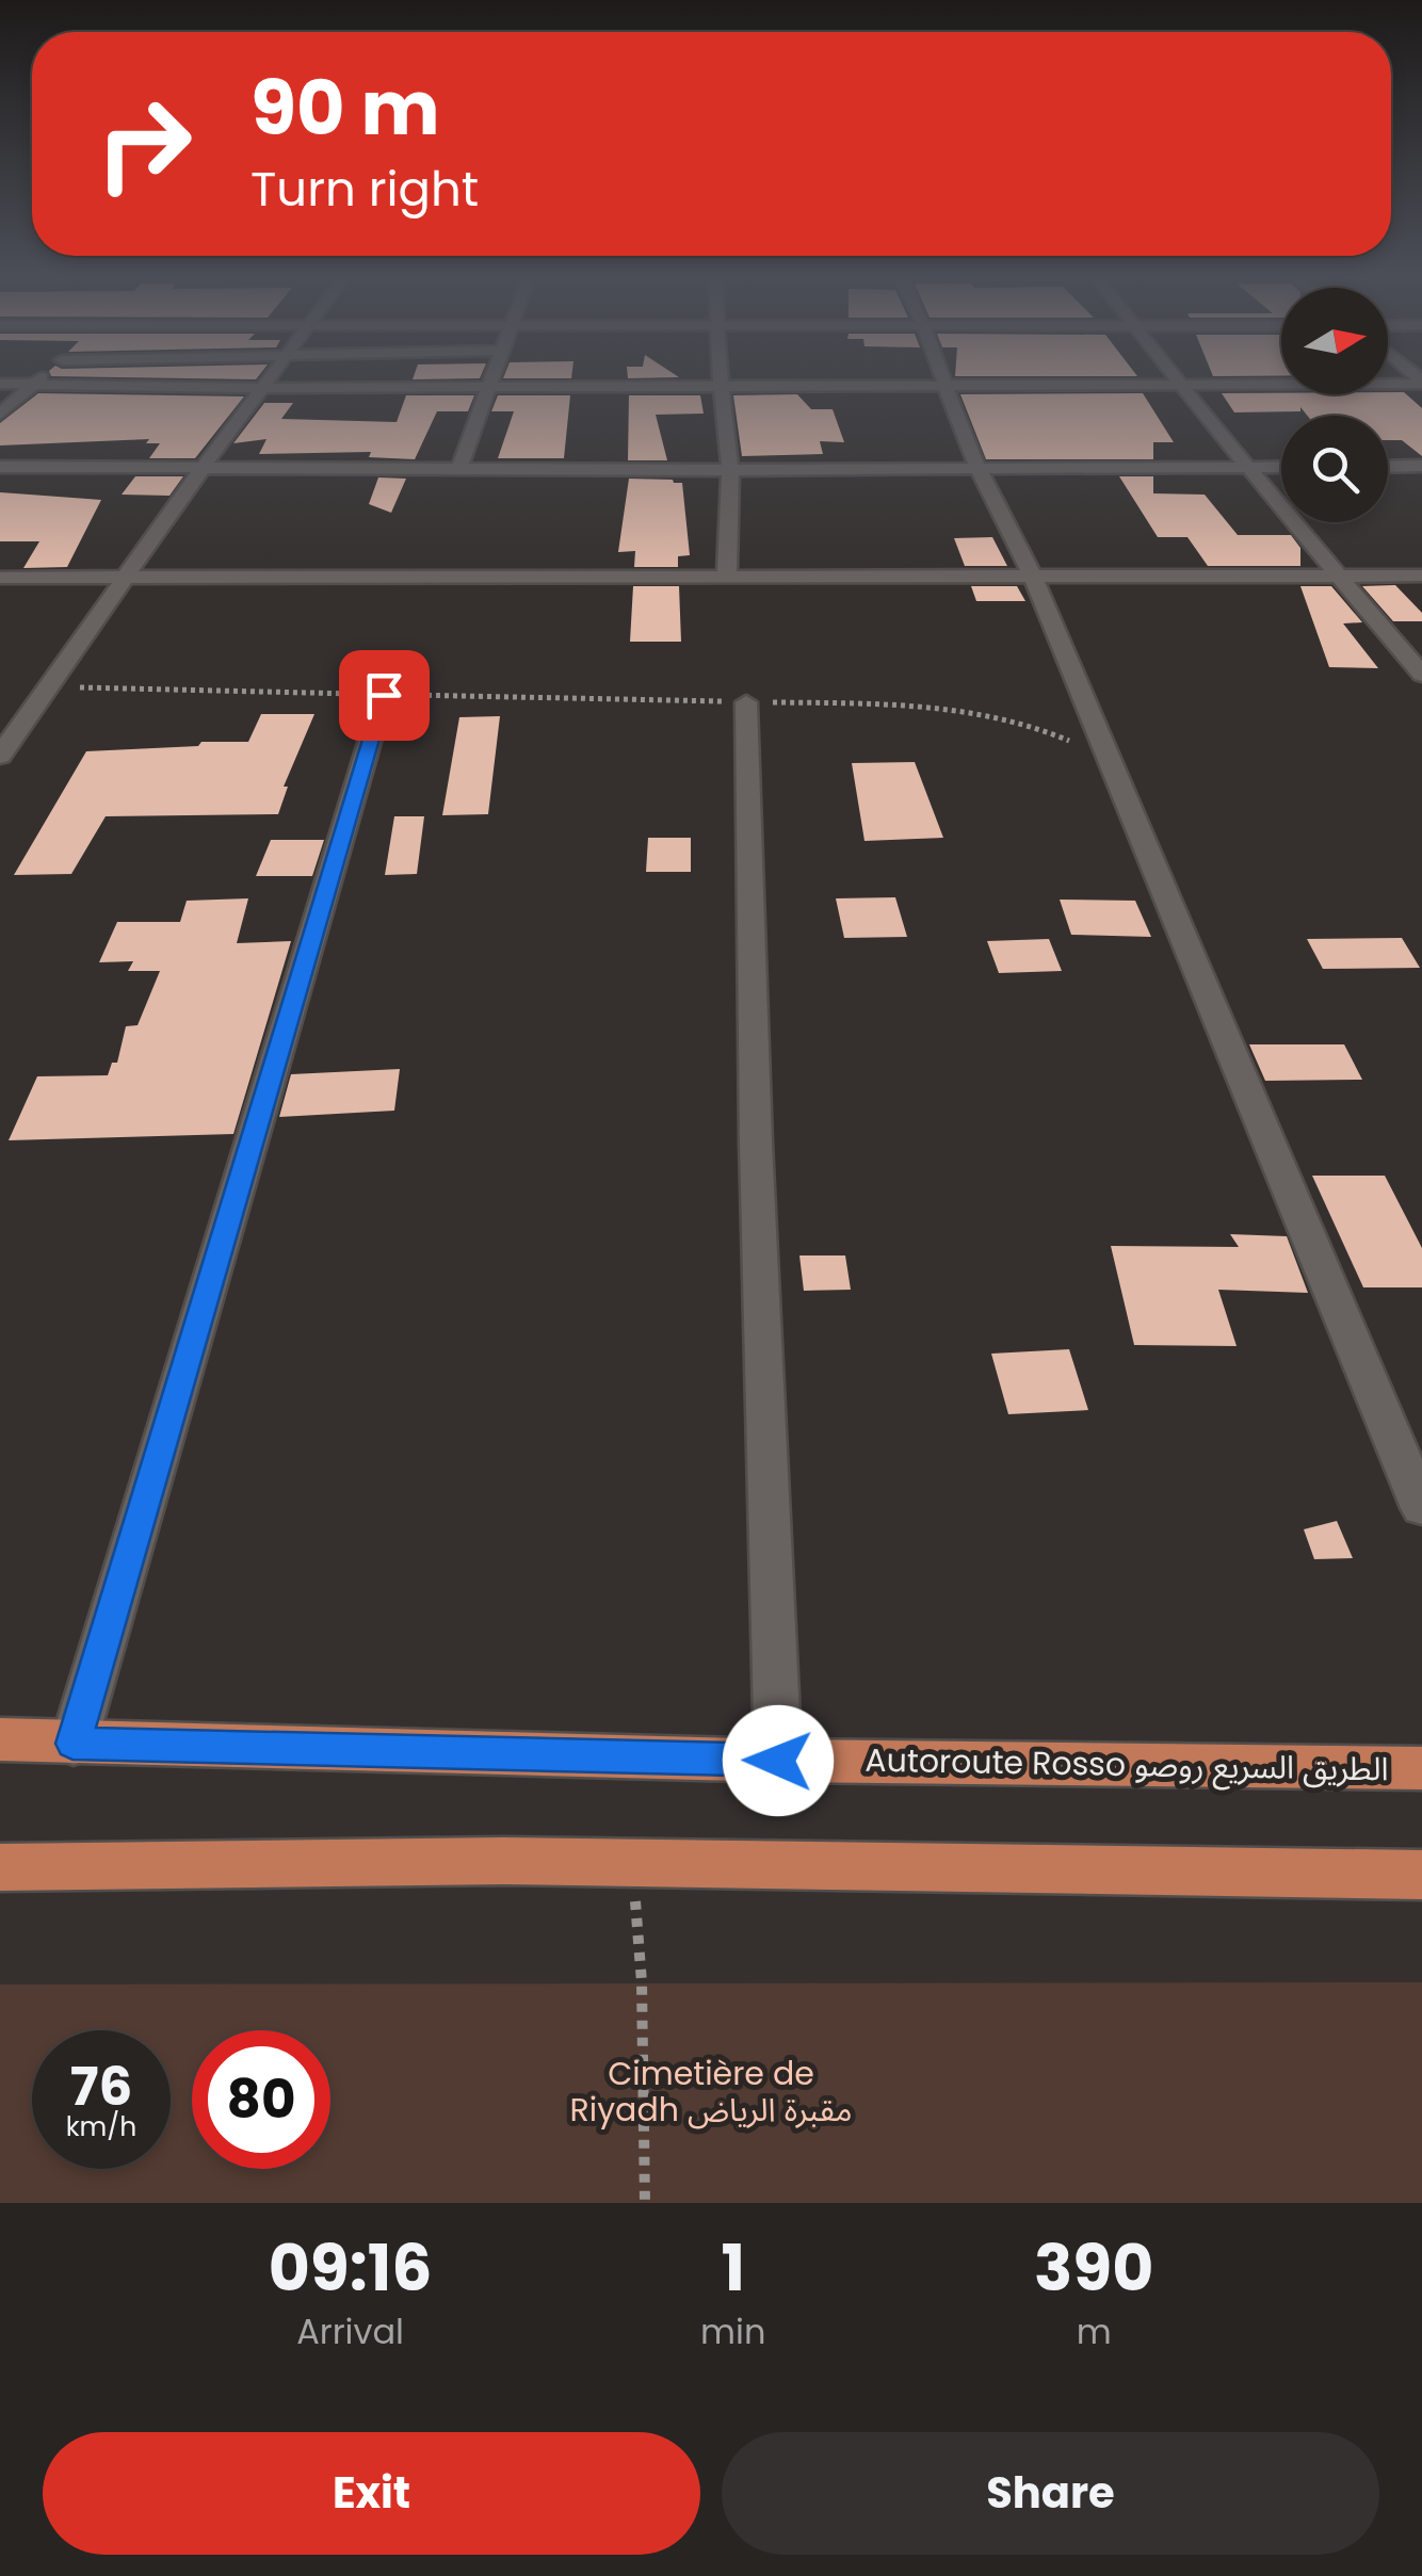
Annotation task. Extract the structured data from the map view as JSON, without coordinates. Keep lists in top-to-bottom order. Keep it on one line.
{"streets":{"highway":["Autoroute Rosso الطريق السريع روصو"]},"parks":["Cimetière de Riyadh مقبرة الرياض"],"north":"right","page":{"turn":["90 m","Turn right"],"speed":"76 km/h","limit":"80","eta":["09:16","Arrival","1","min","390","m"],"buttons":["Exit","Share"]}}
